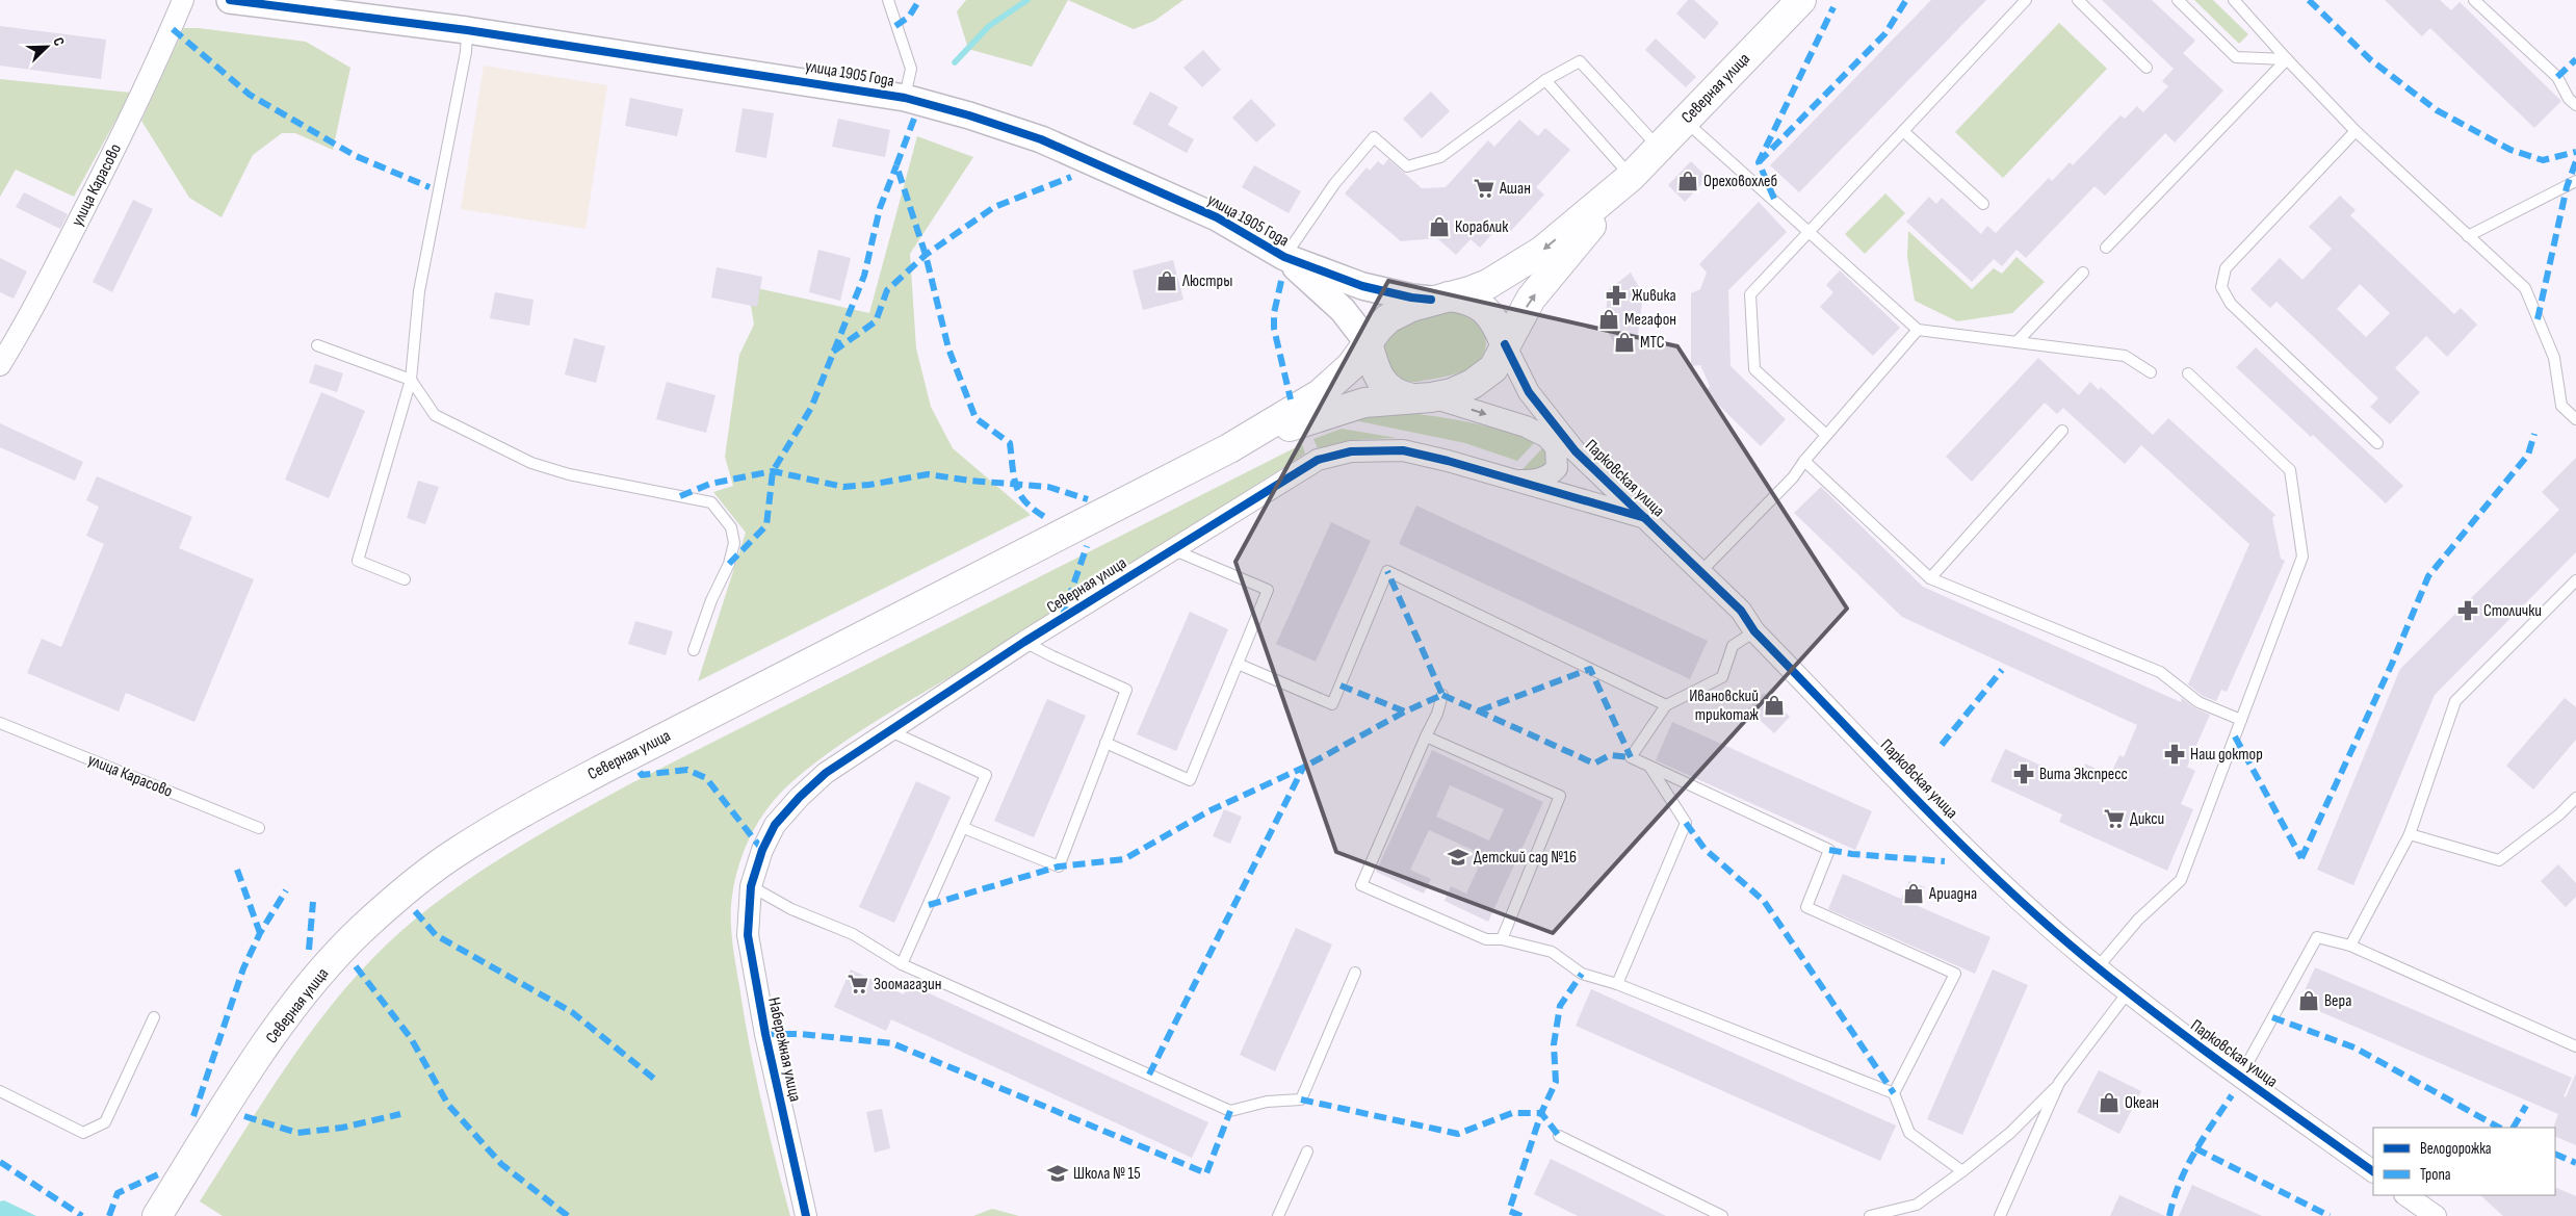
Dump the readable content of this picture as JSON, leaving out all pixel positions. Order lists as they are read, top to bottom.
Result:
{
  "streets": {
    "main road": ["Северная улица"],
    "street": [
      "улица 1905 Года",
      "улица Карасово",
      "Парковская улица",
      "Набережная улица"
    ]
  },
  "crossings": [
    ["улица 1905 Года", "Северная улица"],
    ["улица 1905 Года", "Парковская улица"],
    ["Северная улица", "Парковская улица"],
    ["Северная улица", "Набережная улица"]
  ],
  "places": {
    "shop": [
      "Ореховохлеб",
      "Кораблик",
      "Люстры",
      "Мегафон",
      "МТС",
      "Ивановский трикотаж",
      "Ариадна",
      "Вера",
      "Океан"
    ],
    "supermarket": ["Ашан", "Дикси", "Зоомагазин"],
    "pharmacy": [
      "Живика",
      "Столички",
      "Наш доктор",
      "Вита Экспресс"
    ],
    "school or university": ["Детский сад №16", "Школа № 15"]
  },
  "legend": ["Велодорожка", "Тропа"],
  "north": "top right"
}
